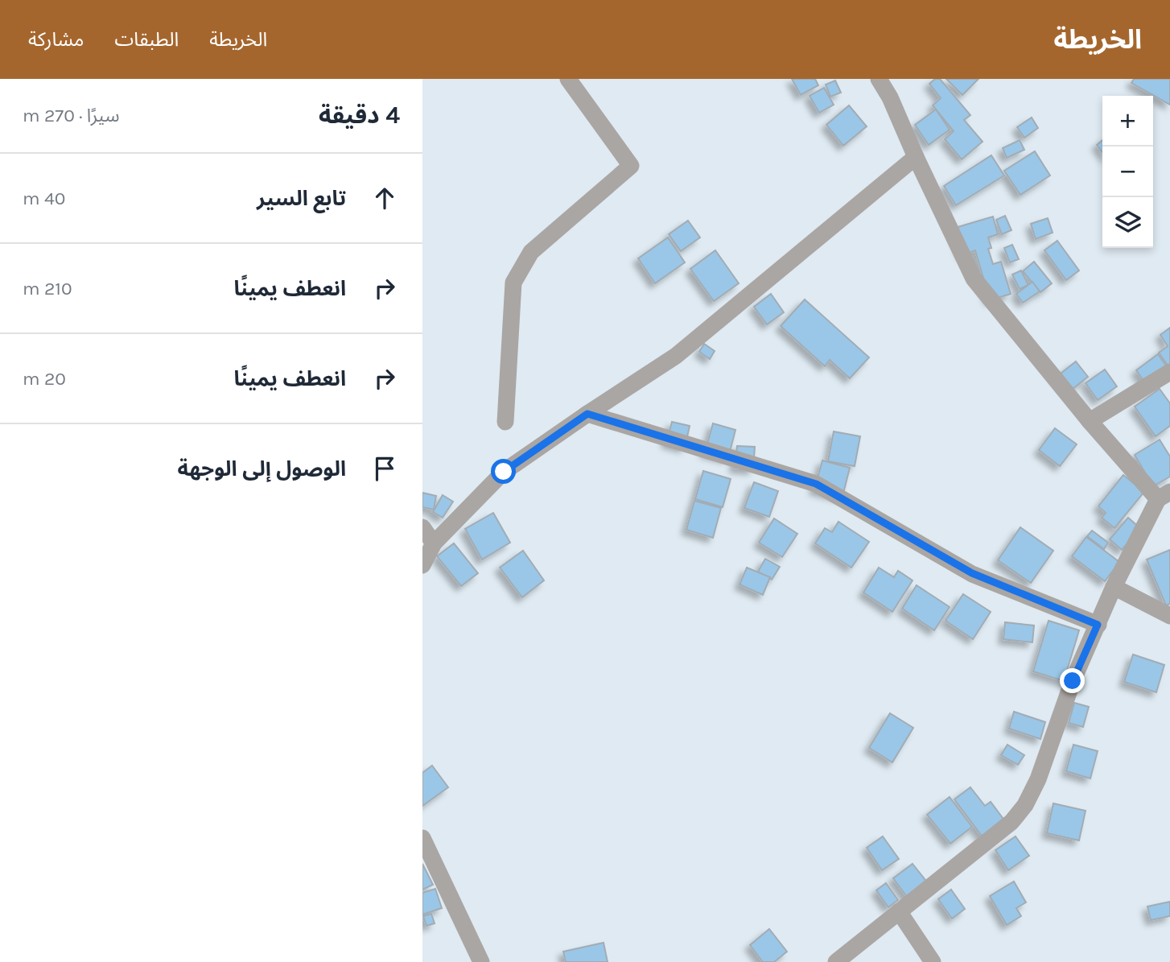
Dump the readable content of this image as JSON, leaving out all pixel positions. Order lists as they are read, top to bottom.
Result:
{
  "page": {
    "header": "الخريطة",
    "nav": ["الخريطة", "الطبقات", "مشاركة"],
    "heading": ["4 دقيقة", "سيرًا · 270 m"],
    "map_buttons": ["+", "−"],
    "list": [
      ["تابع السير", "40 m"],
      ["انعطف يمينًا", "210 m"],
      ["انعطف يمينًا", "20 m"],
      "الوصول إلى الوجهة"
    ]
  }
}
